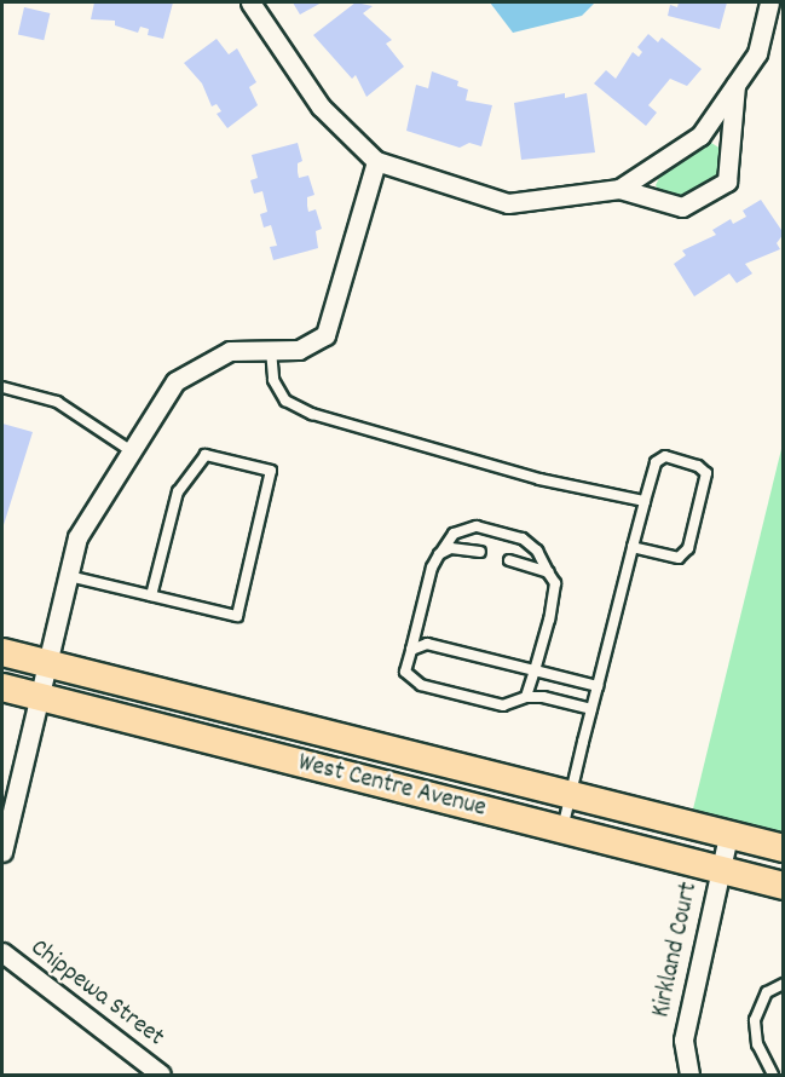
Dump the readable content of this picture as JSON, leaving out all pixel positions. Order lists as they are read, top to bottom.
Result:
{
  "streets": {
    "main road": ["West Centre Avenue"],
    "street": ["Kirkland Court", "Chippewa Street"]
  },
  "crossings": [
    ["West Centre Avenue", "Kirkland Court"]
  ]
}
